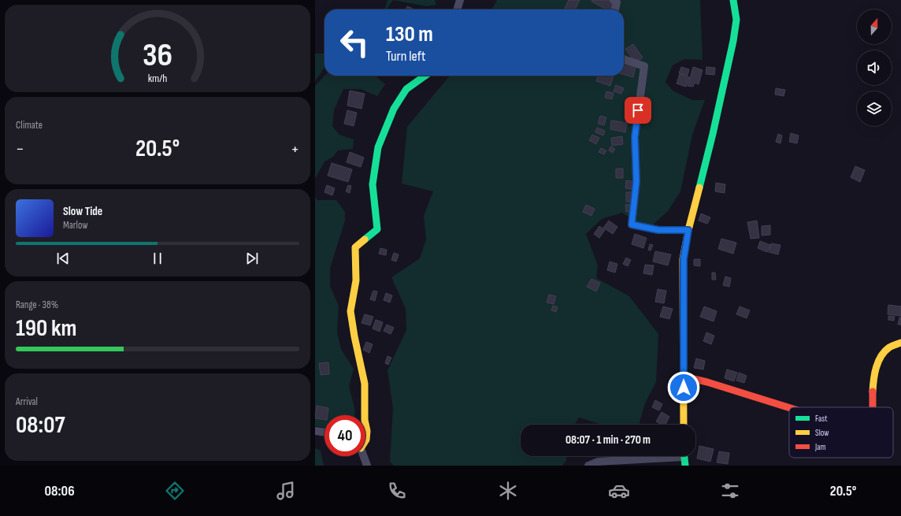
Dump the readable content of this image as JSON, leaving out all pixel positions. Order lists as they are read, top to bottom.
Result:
{
  "legend": ["Fast", "Slow", "Jam"],
  "north": "top",
  "page": {
    "turn": ["130 m", "Turn left"],
    "tile": [
      "Climate",
      ["Range · 38%", "190 km"],
      ["Arrival", "08:07"]
    ],
    "heat": ["−", "20.5°", "+"],
    "song": ["Slow Tide", "Marlow"],
    "limit": "40",
    "trip": "08:07 · 1 min · 270 m",
    "tabs": ["08:06", "20.5°"],
    "gauge": ["36", "km/h"]
  }
}
